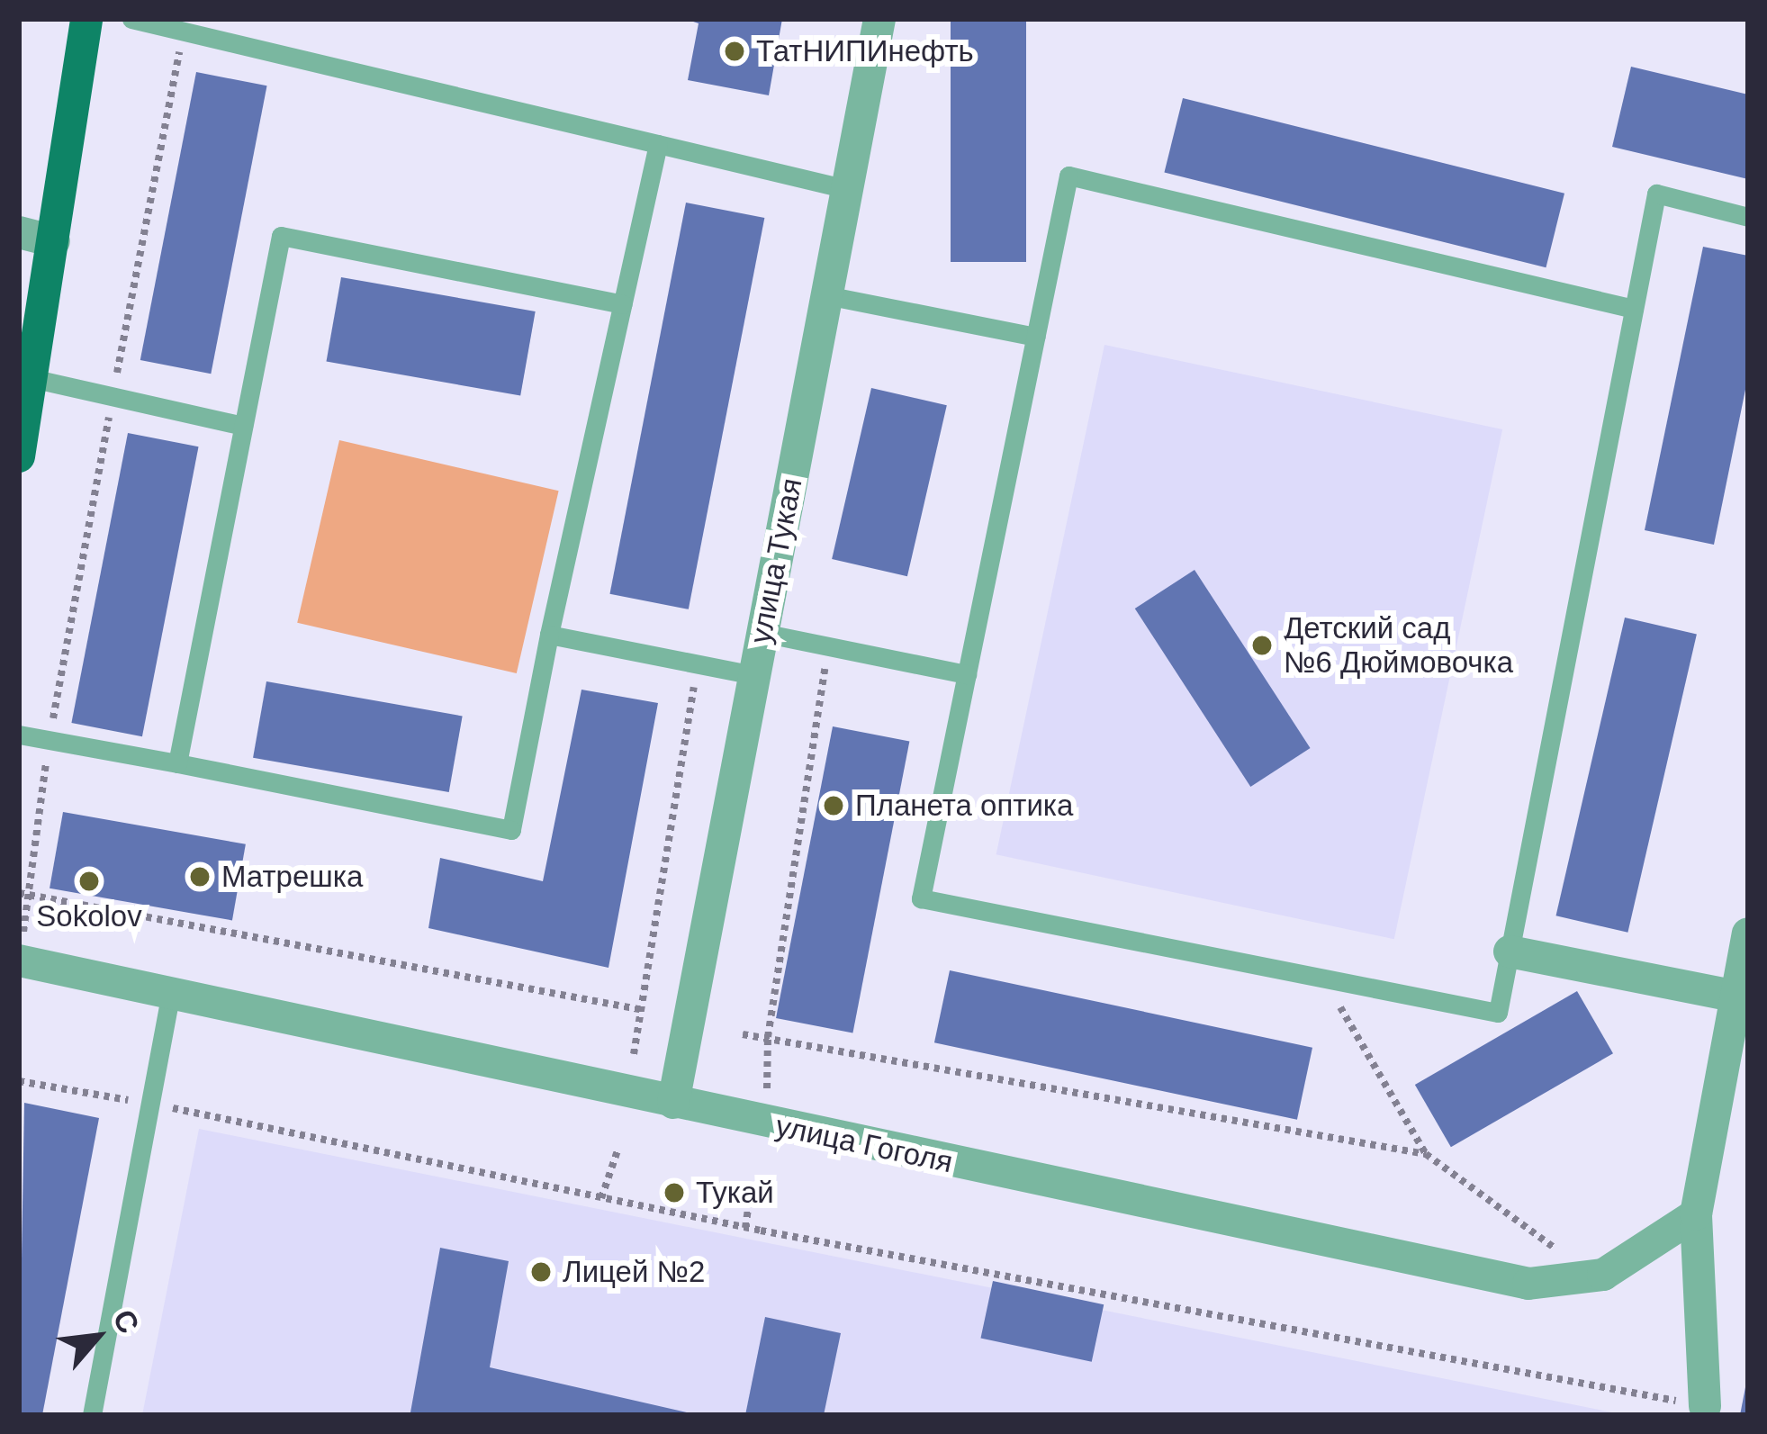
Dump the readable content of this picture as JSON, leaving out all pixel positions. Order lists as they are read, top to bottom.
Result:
{
  "streets": {
    "street": ["улица Тукая", "улица Гоголя"]
  },
  "crossings": [
    ["улица Тукая", "улица Гоголя"]
  ],
  "places": [
    "ТатНИПИнефть",
    "Детский сад №6 Дюймовочка",
    "Планета оптика",
    "Матрешка",
    "Sokolov",
    "Тукай",
    "Лицей №2"
  ],
  "north": "top right"
}
